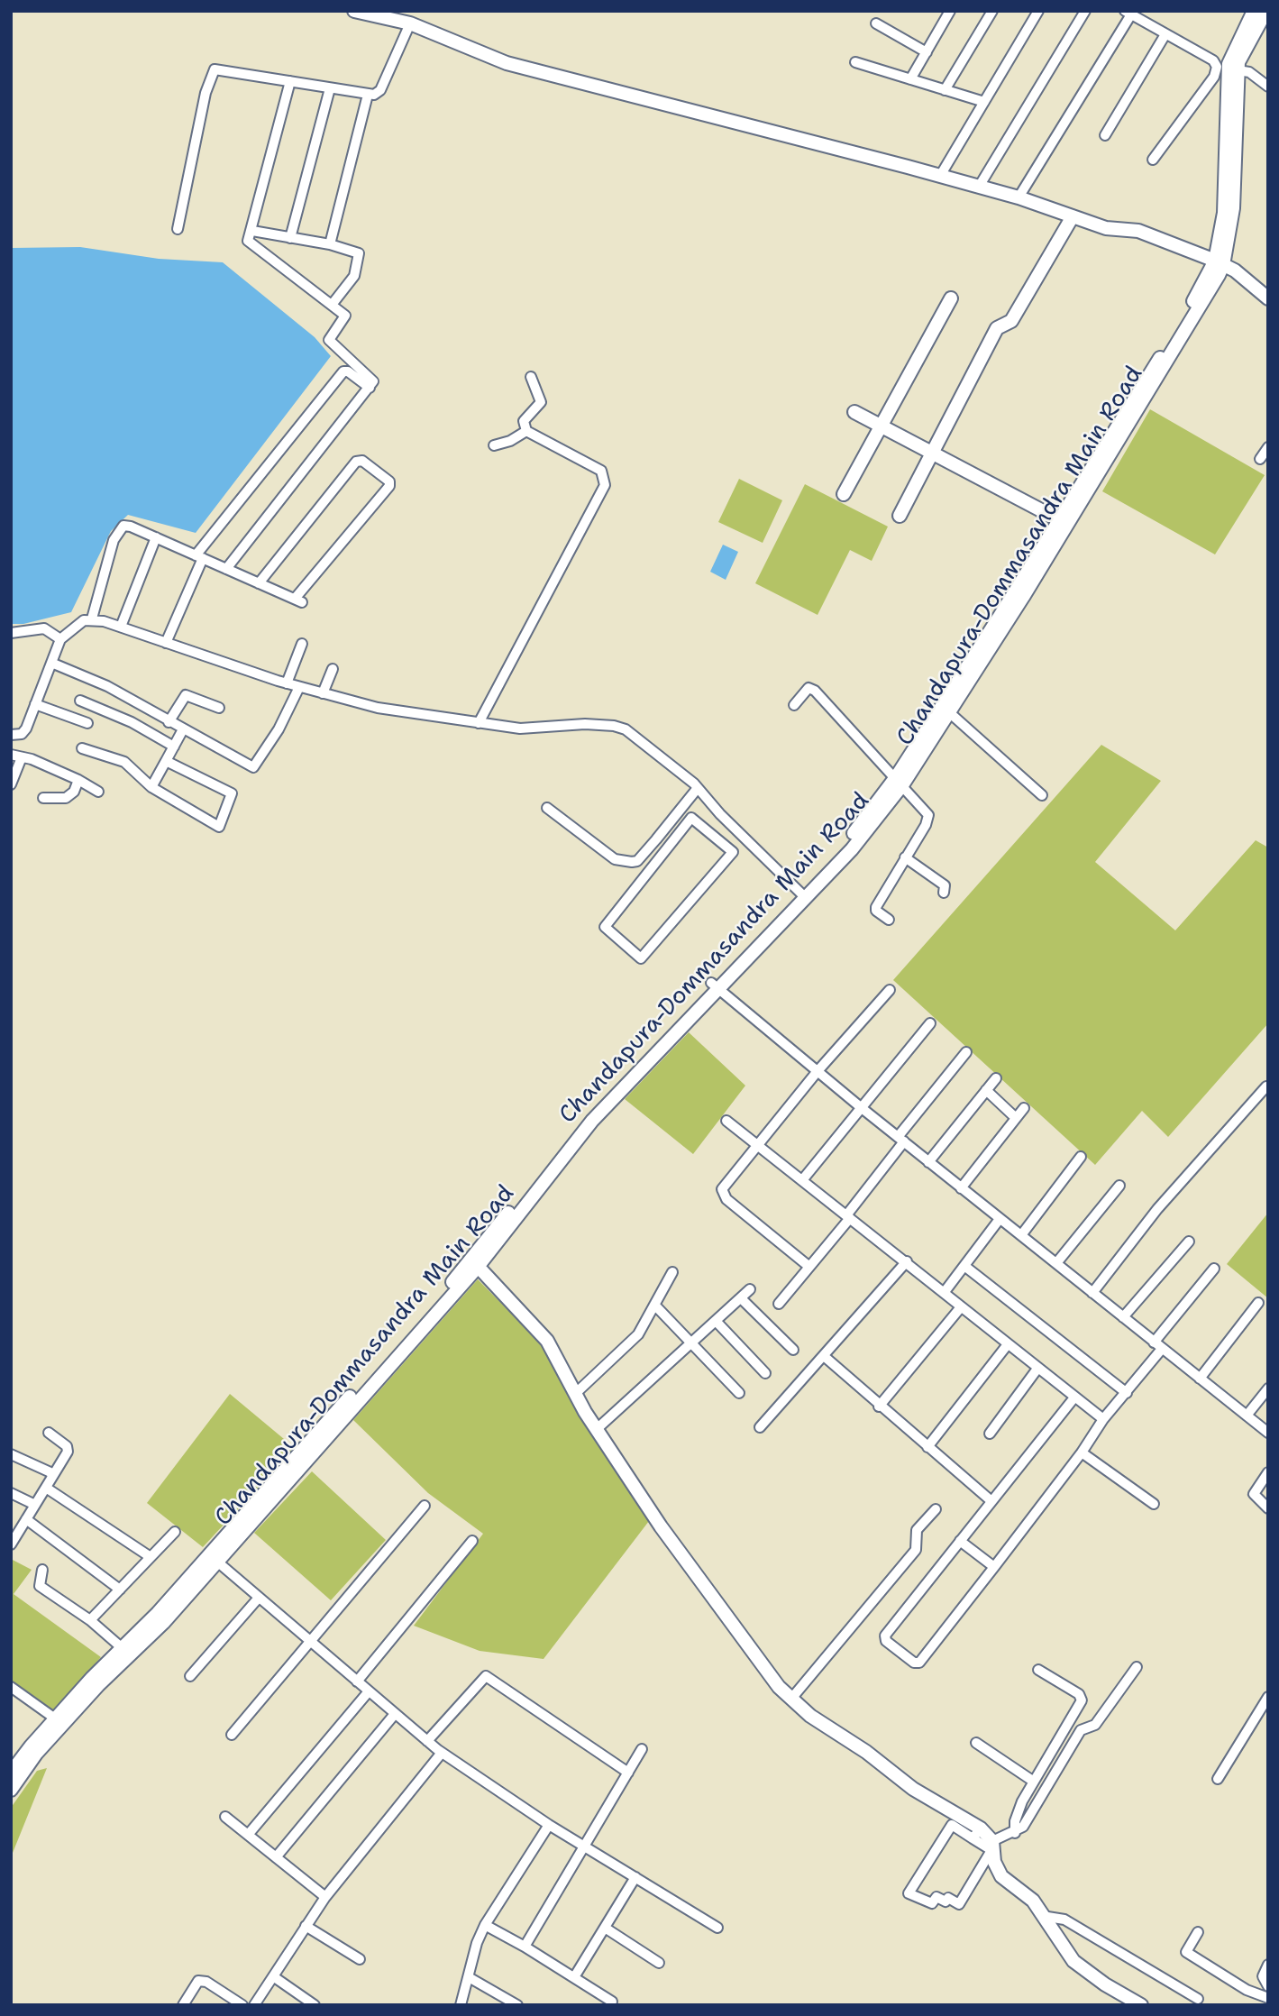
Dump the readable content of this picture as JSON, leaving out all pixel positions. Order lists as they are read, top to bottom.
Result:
{
  "streets": {
    "main road": ["Chandapura-Dommasandra Main Road"]
  }
}
